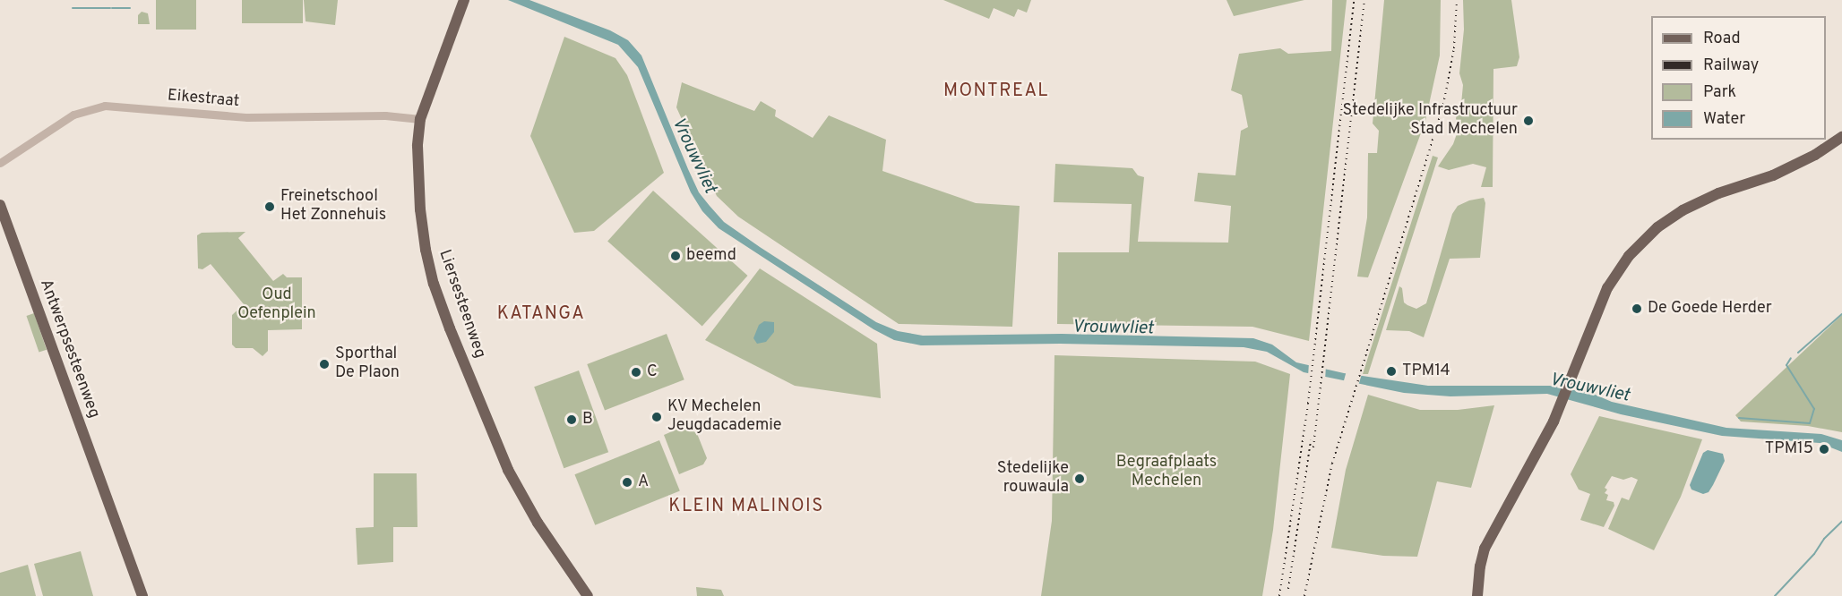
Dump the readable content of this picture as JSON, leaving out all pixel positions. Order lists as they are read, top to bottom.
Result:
{
  "streets": {
    "main road": ["Liersesteenweg", "Antwerpsesteenweg"],
    "street": ["Eikestraat"]
  },
  "crossings": [
    ["Eikestraat", "Liersesteenweg"]
  ],
  "districts": ["MONTREAL", "KATANGA", "KLEIN MALINOIS"],
  "water": ["Vrouwvliet"],
  "parks": ["Oud Oefenplein", "Begraafplaats Mechelen"],
  "places": [
    "Stedelijke Infrastructuur Stad Mechelen",
    "Freinetschool Het Zonnehuis",
    "beemd",
    "De Goede Herder",
    "Sporthal De Plaon",
    "TPM14",
    "C",
    "KV Mechelen Jeugdacademie",
    "B",
    "TPM15",
    "Stedelijke rouwaula",
    "A"
  ],
  "legend": [
    "Road",
    "Railway",
    "Park",
    "Water"
  ]
}
